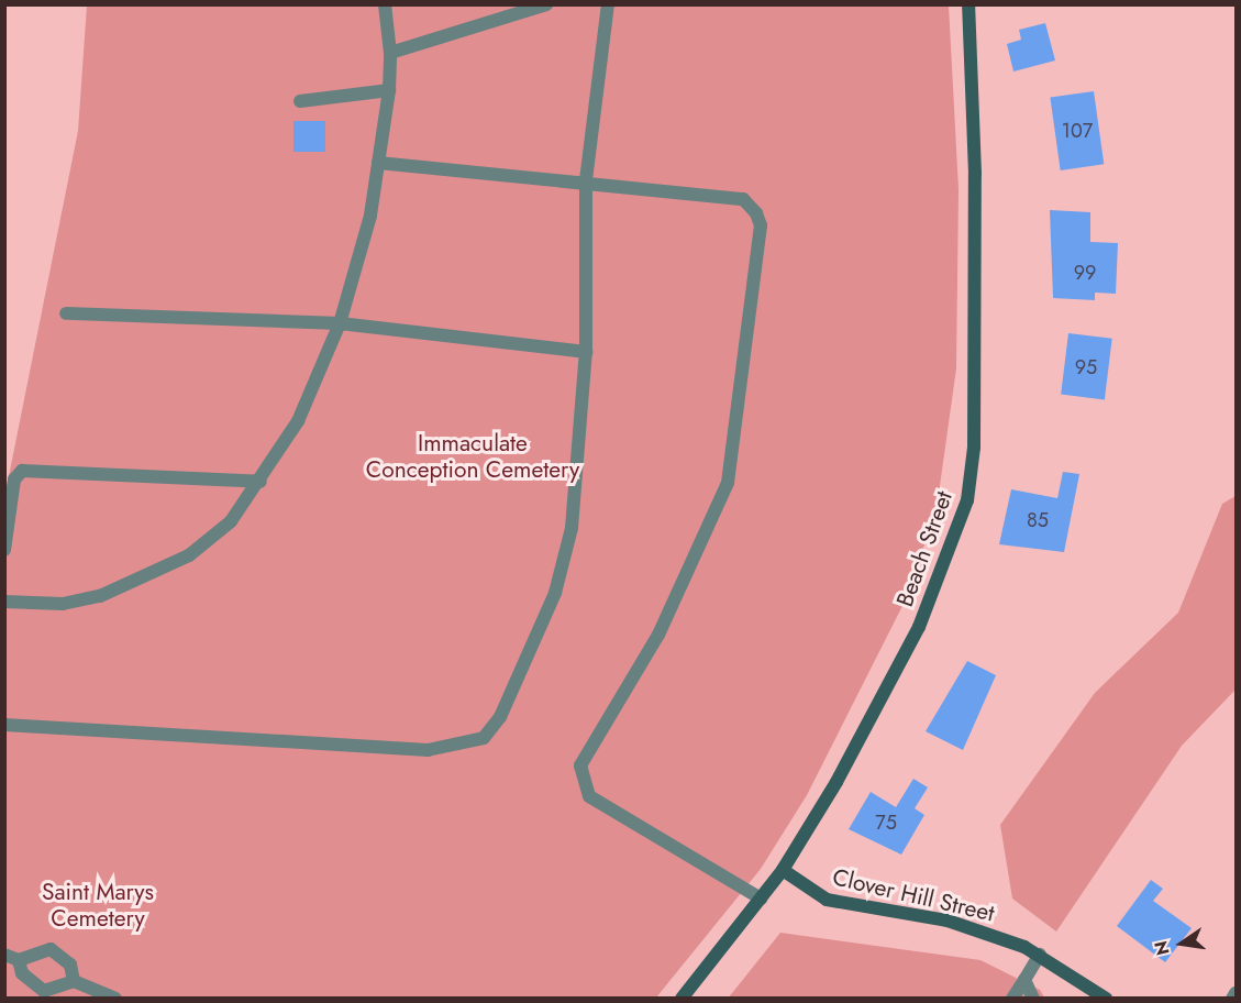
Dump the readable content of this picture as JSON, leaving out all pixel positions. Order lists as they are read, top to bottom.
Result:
{
  "streets": {
    "street": ["Beach Street", "Clover Hill Street"]
  },
  "crossings": [
    ["Beach Street", "Clover Hill Street"]
  ],
  "parks": ["Immaculate Conception Cemetery", "Saint Marys Cemetery"],
  "house_numbers": [
    "107",
    "99",
    "95",
    "85",
    "75"
  ],
  "north": "left"
}
